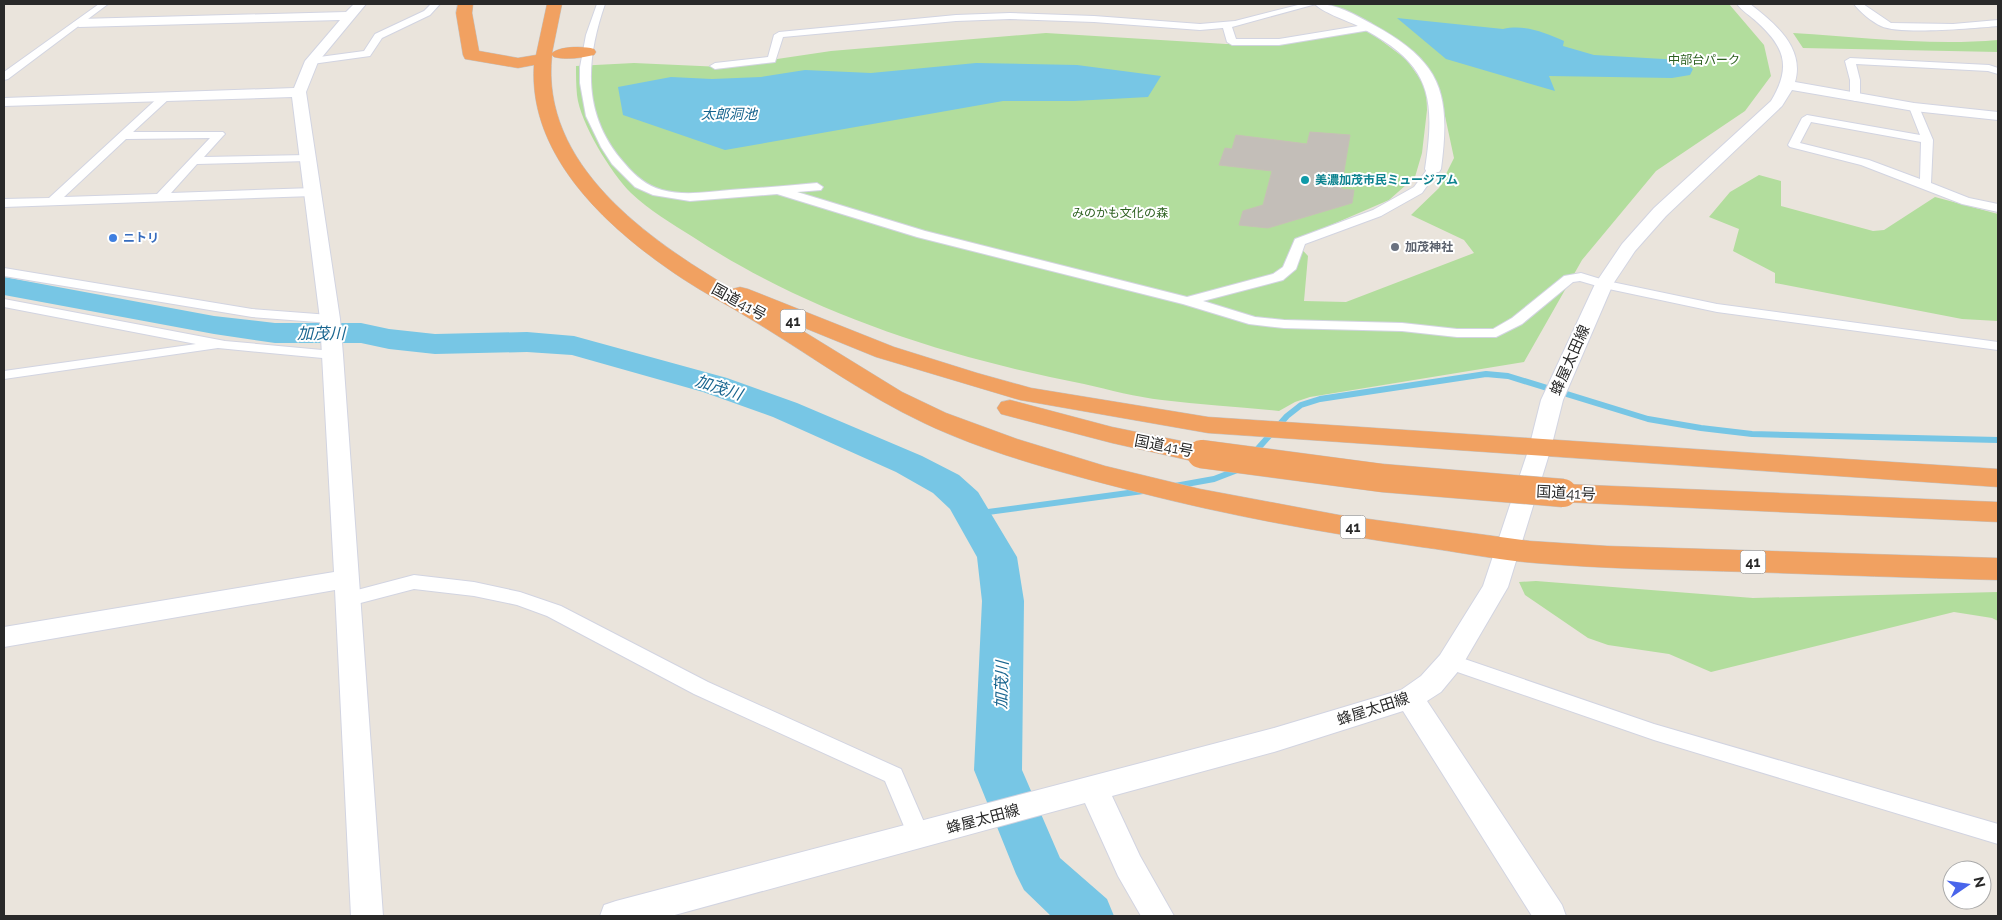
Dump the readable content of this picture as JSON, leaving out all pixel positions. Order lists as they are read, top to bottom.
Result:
{
  "streets": {
    "highway": ["国道41号", "41"],
    "street": ["蜂屋太田線"]
  },
  "crossings": [
    ["国道41号", "41"],
    ["41", "蜂屋太田線"]
  ],
  "water": ["太郎洞池", "加茂川"],
  "parks": ["中部台パーク", "みのかも文化の森"],
  "places": ["美濃加茂市民ミュージアム", "ニトリ", "加茂神社"],
  "north": "right"
}
